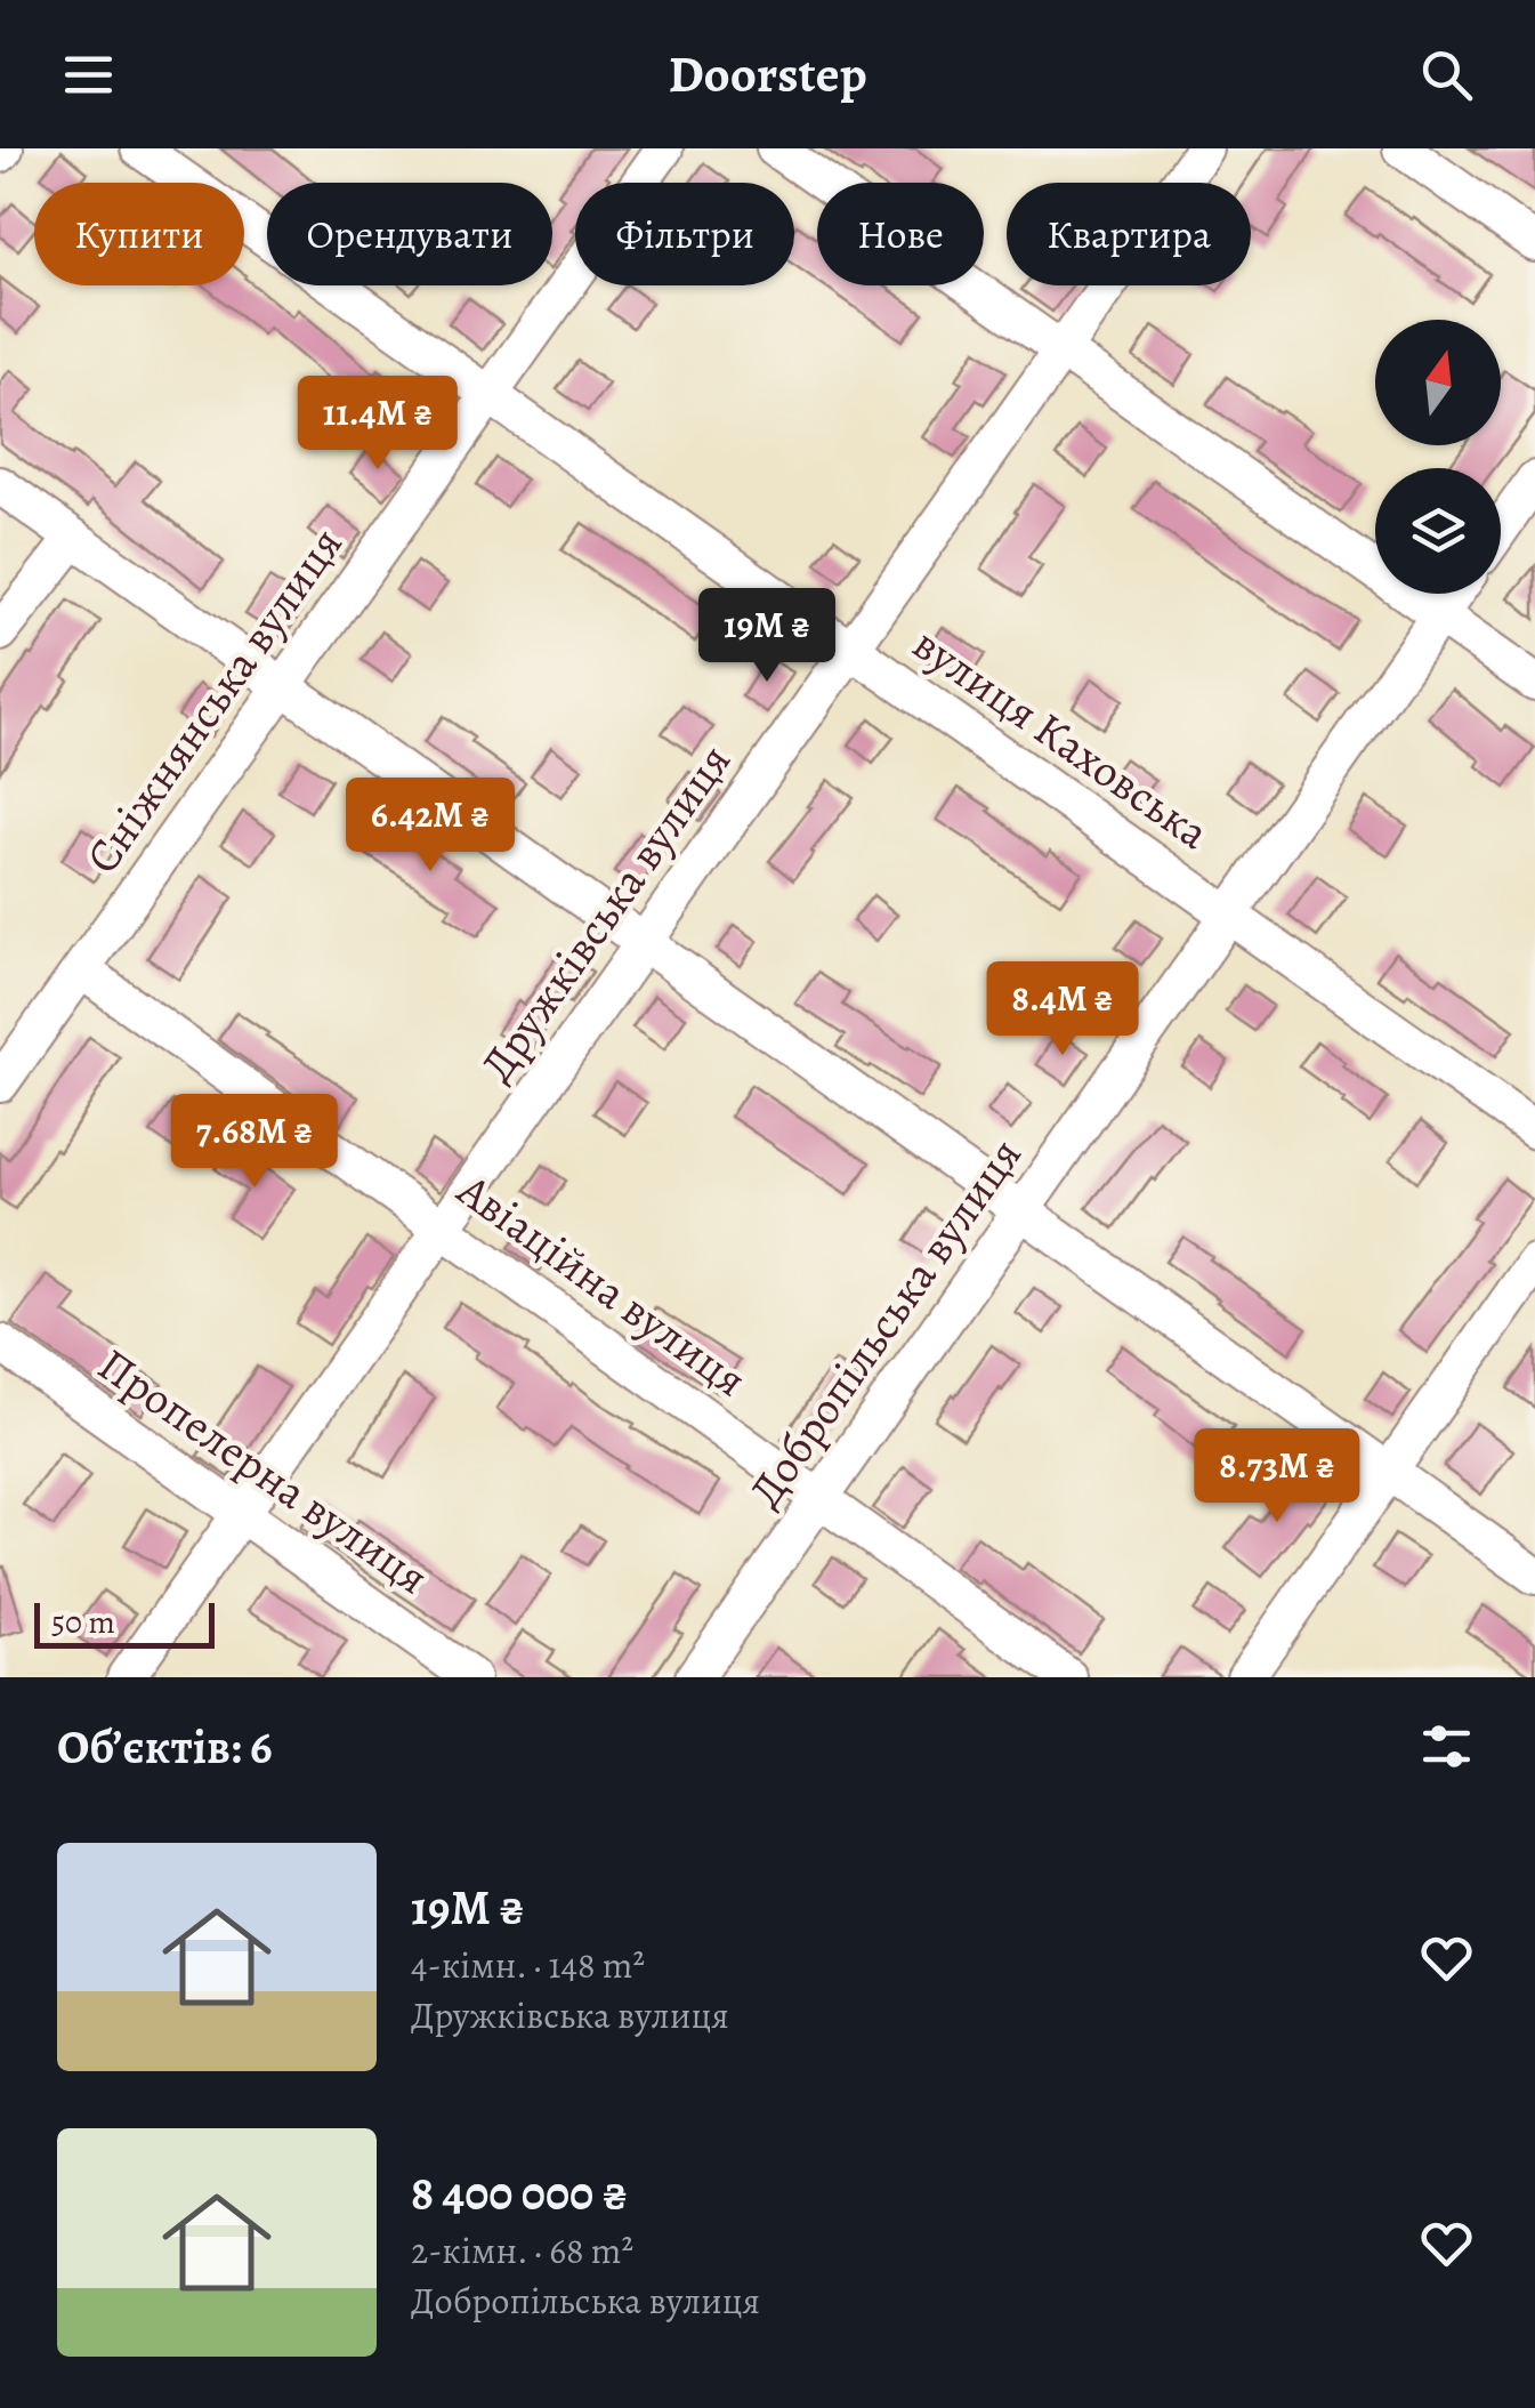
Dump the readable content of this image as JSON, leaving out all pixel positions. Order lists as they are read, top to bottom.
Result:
{
  "streets": {
    "street": [
      "Сніжнянська вулиця",
      "вулиця Каховська",
      "Дружківська вулиця",
      "Авіаційна вулиця",
      "Добропільська вулиця",
      "Пропелерна вулиця"
    ]
  },
  "crossings": [
    ["Сніжнянська вулиця", "вулиця Каховська"],
    ["Сніжнянська вулиця", "Авіаційна вулиця"],
    ["вулиця Каховська", "Дружківська вулиця"],
    ["вулиця Каховська", "Добропільська вулиця"],
    ["Дружківська вулиця", "Авіаційна вулиця"],
    ["Дружківська вулиця", "Пропелерна вулиця"],
    ["Авіаційна вулиця", "Добропільська вулиця"]
  ],
  "scale_bar": "50 m",
  "north": "top",
  "page": {
    "header": "Doorstep",
    "chip": [
      "Купити",
      "Орендувати",
      "Фільтри",
      "Нове",
      "Квартира"
    ],
    "price": [
      "11.4M ₴",
      "19M ₴",
      "6.42M ₴",
      "8.4M ₴",
      "7.68M ₴",
      "8.73M ₴"
    ],
    "scale": "50 m",
    "heading": "Об’єктів: 6",
    "list": [
      {
        "name": "19M ₴",
        "note": "4-кімн. · 148 m² · Дружківська вулиця"
      },
      {
        "name": "8 400 000 ₴",
        "note": "2-кімн. · 68 m² · Добропільська вулиця"
      }
    ]
  }
}
